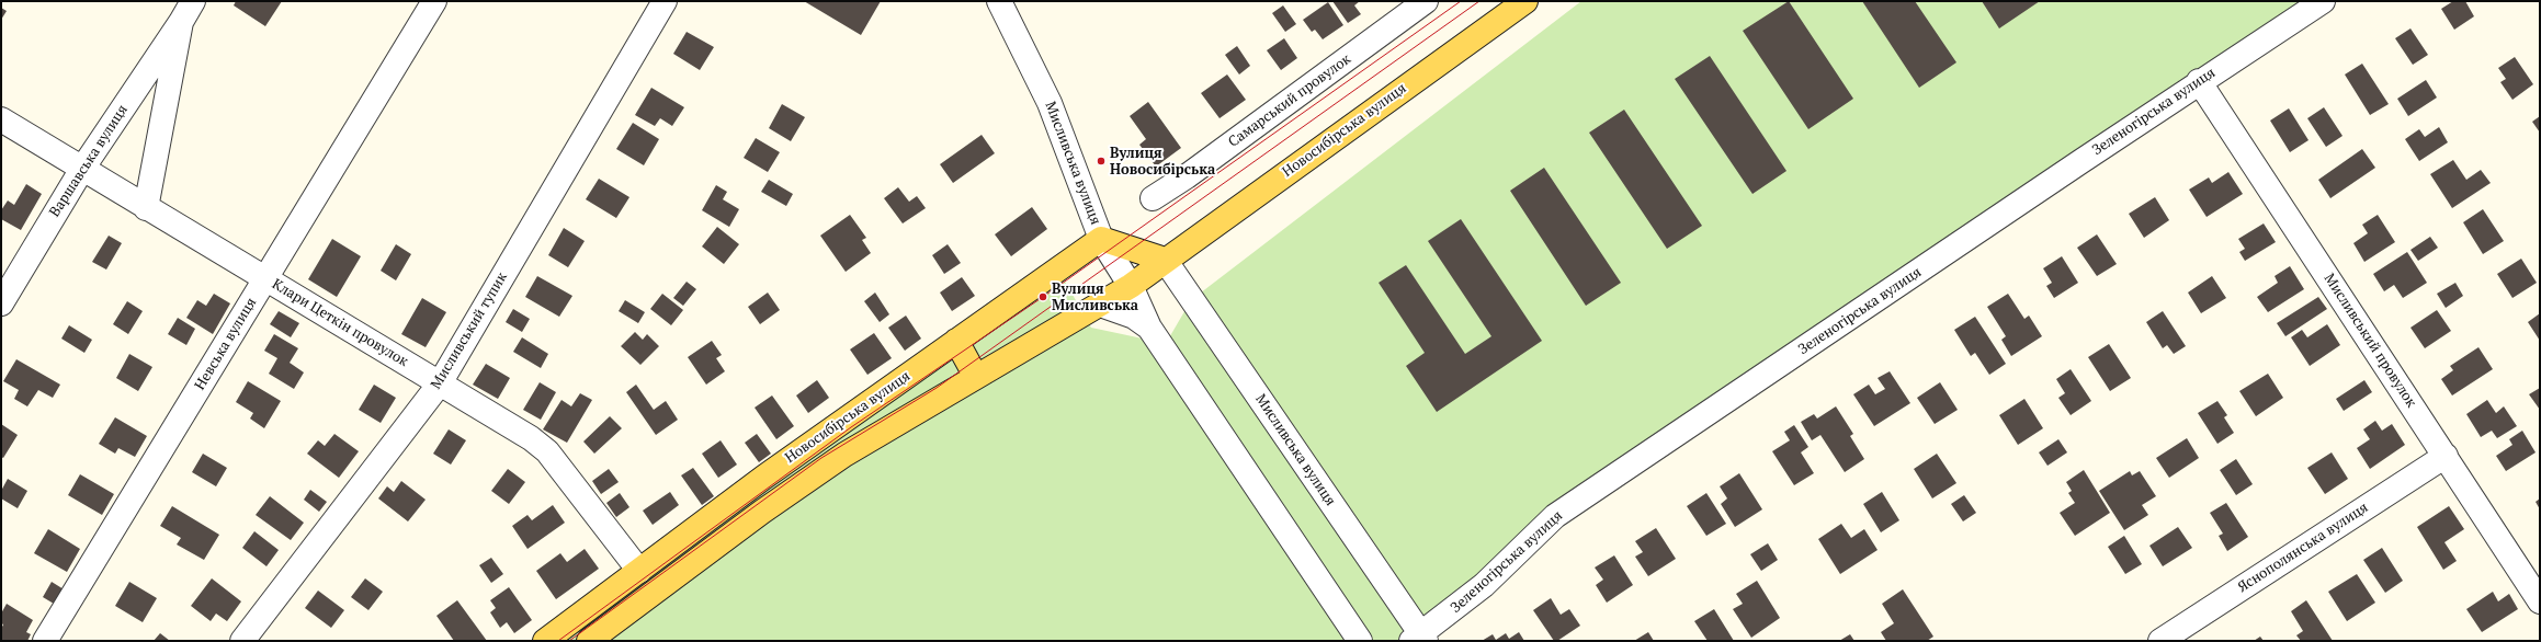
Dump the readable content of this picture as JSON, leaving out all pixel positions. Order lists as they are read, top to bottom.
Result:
{
  "streets": {
    "main road": ["Новосибірська вулиця"],
    "street": [
      "Самарський провулок",
      "Зеленогірська вулиця",
      "Варшавська вулиця",
      "Мисливська вулиця",
      "Клари Цеткін провулок",
      "Мисливський тупик",
      "Мисливський провулок",
      "Невська вулиця",
      "Яснополянська вулиця"
    ]
  },
  "crossings": [
    ["Зеленогірська вулиця", "Мисливська вулиця"],
    ["Зеленогірська вулиця", "Мисливський провулок"],
    ["Новосибірська вулиця", "Мисливська вулиця"],
    ["Новосибірська вулиця", "Клари Цеткін провулок"],
    ["Варшавська вулиця", "Клари Цеткін провулок"],
    ["Клари Цеткін провулок", "Мисливський тупик"],
    ["Клари Цеткін провулок", "Невська вулиця"],
    ["Мисливський провулок", "Яснополянська вулиця"]
  ],
  "places": ["Вулиця Новосибірська", "Вулиця Мисливська"]
}
